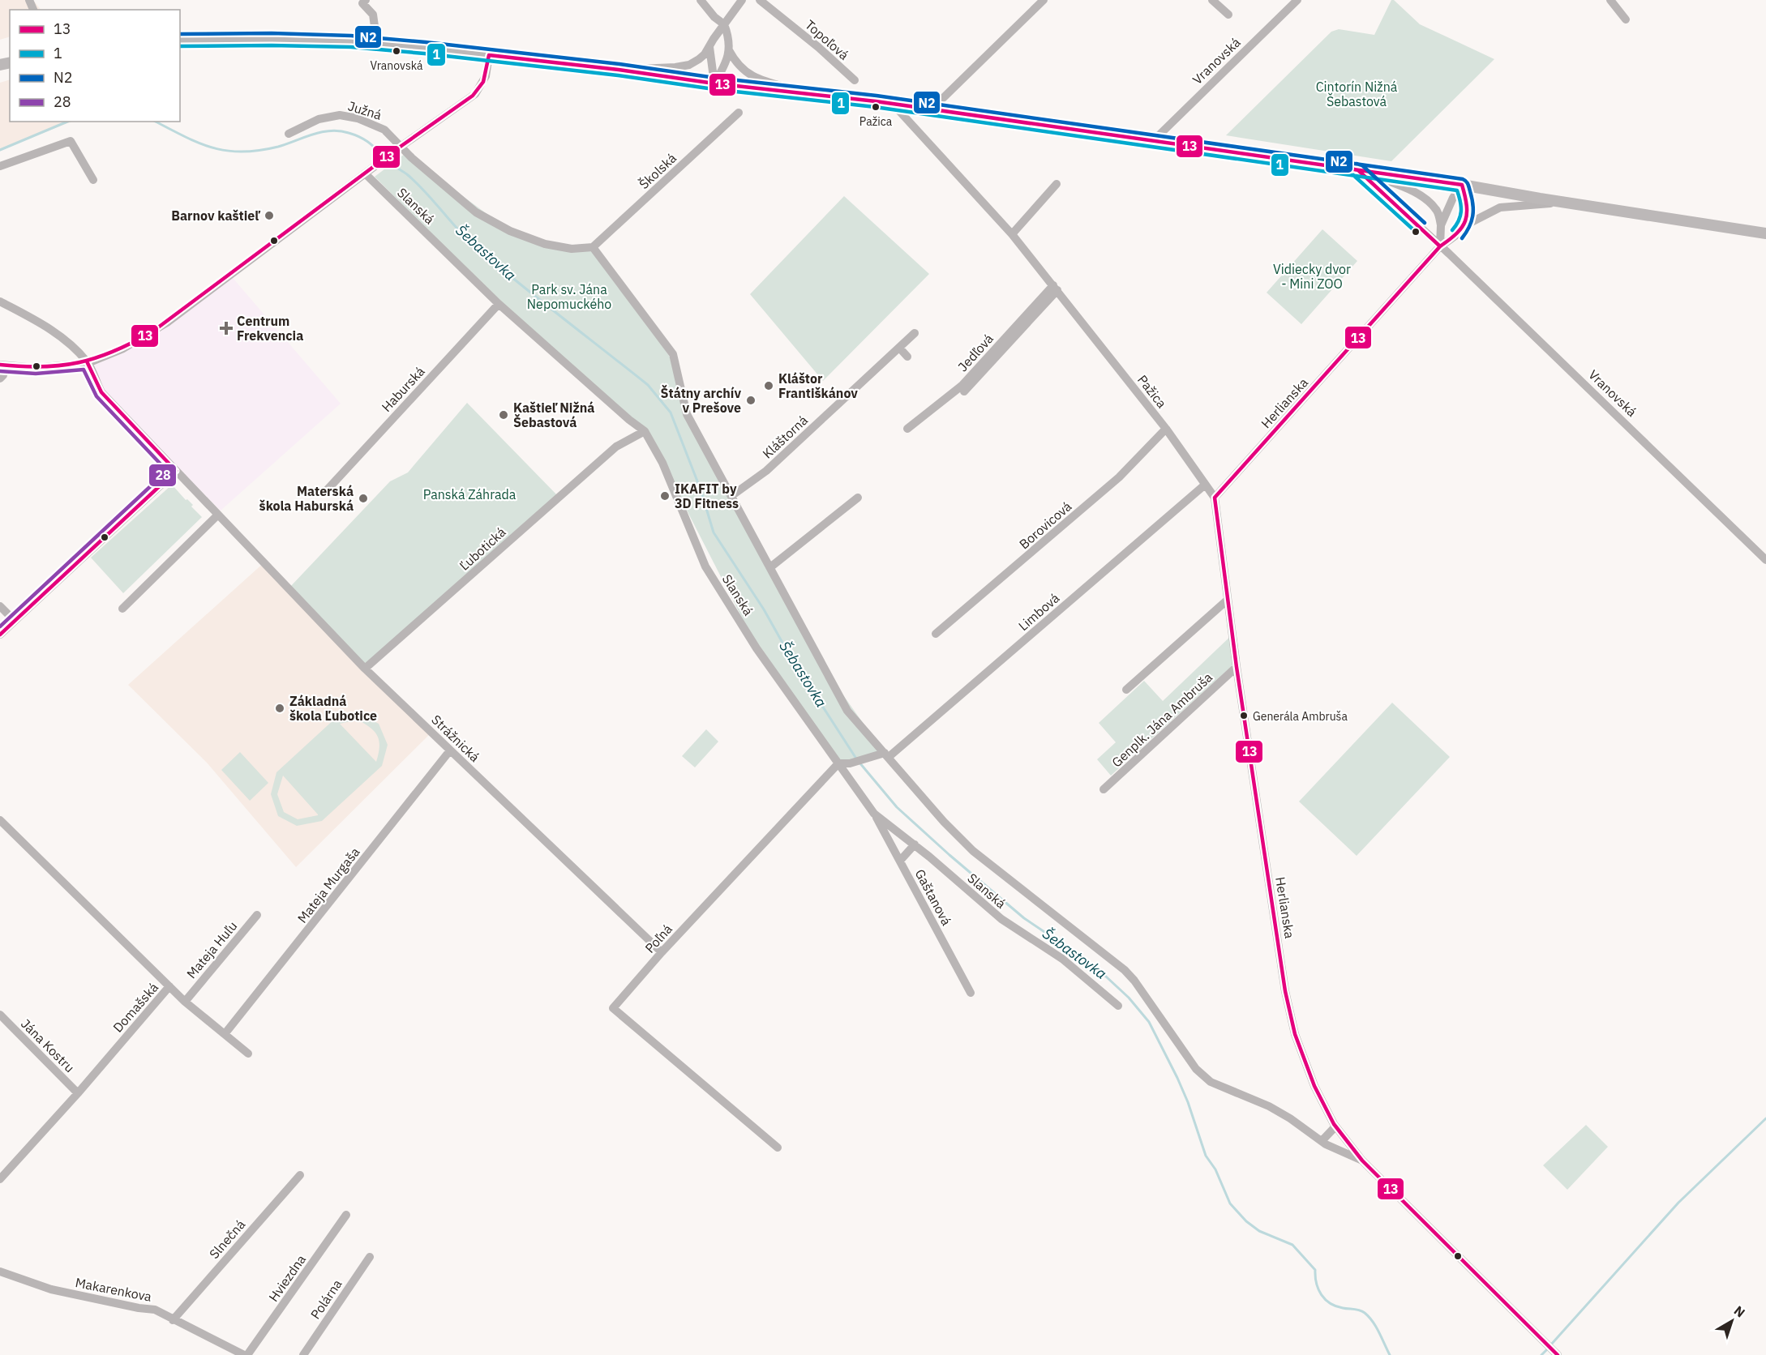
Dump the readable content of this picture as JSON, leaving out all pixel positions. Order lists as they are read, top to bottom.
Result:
{
  "streets": {
    "street": [
      "Topoľová",
      "Vranovská",
      "Južná",
      "Školská",
      "Slanská",
      "Jedľová",
      "Haburská",
      "Pažica",
      "Herlianska",
      "Kláštorná",
      "Borovicová",
      "Ľubotická",
      "Limbová",
      "Genplk. Jána Ambruša",
      "Strážnická",
      "Mateja Murgaša",
      "Gaštanová",
      "Poľná",
      "Mateja Huľu",
      "Domašská",
      "Jána Kostru",
      "Slnečná",
      "Hviezdna",
      "Makarenkova",
      "Polárna"
    ]
  },
  "crossings": [
    ["Vranovská", "Herlianska"],
    ["Školská", "Slanská"],
    ["Slanská", "Haburská"],
    ["Slanská", "Herlianska"],
    ["Slanská", "Kláštorná"],
    ["Slanská", "Ľubotická"],
    ["Slanská", "Limbová"],
    ["Slanská", "Gaštanová"],
    ["Slanská", "Poľná"],
    ["Jedľová", "Pažica"],
    ["Pažica", "Herlianska"],
    ["Pažica", "Borovicová"],
    ["Pažica", "Limbová"],
    ["Herlianska", "Genplk. Jána Ambruša"],
    ["Ľubotická", "Strážnická"],
    ["Strážnická", "Mateja Murgaša"],
    ["Strážnická", "Poľná"],
    ["Domašská", "Jána Kostru"],
    ["Slnečná", "Makarenkova"],
    ["Hviezdna", "Makarenkova"]
  ],
  "water": ["Šebastovka"],
  "parks": [
    "Cintorín Nižná Šebastová",
    "Vidiecky dvor - Mini ZOO",
    "Park sv. Jána Nepomuckého",
    "Panská Záhrada"
  ],
  "places": {
    "other": [
      "Vranovská",
      "Pažica",
      "Barnov kaštieľ",
      "Kláštor Františkánov",
      "Štátny archív v Prešove",
      "Kaštieľ Nižná Šebastová",
      "IKAFIT by 3D Fitness",
      "Materská škola Haburská",
      "Základná škola Ľubotice",
      "Generála Ambruša"
    ],
    "health": ["Centrum Frekvencia"]
  },
  "lines": [
    "transit line N2",
    "transit line 1",
    "transit line 13",
    "transit line 28"
  ],
  "legend": [
    "13",
    "1",
    "N2",
    "28"
  ],
  "north": "top right"
}
